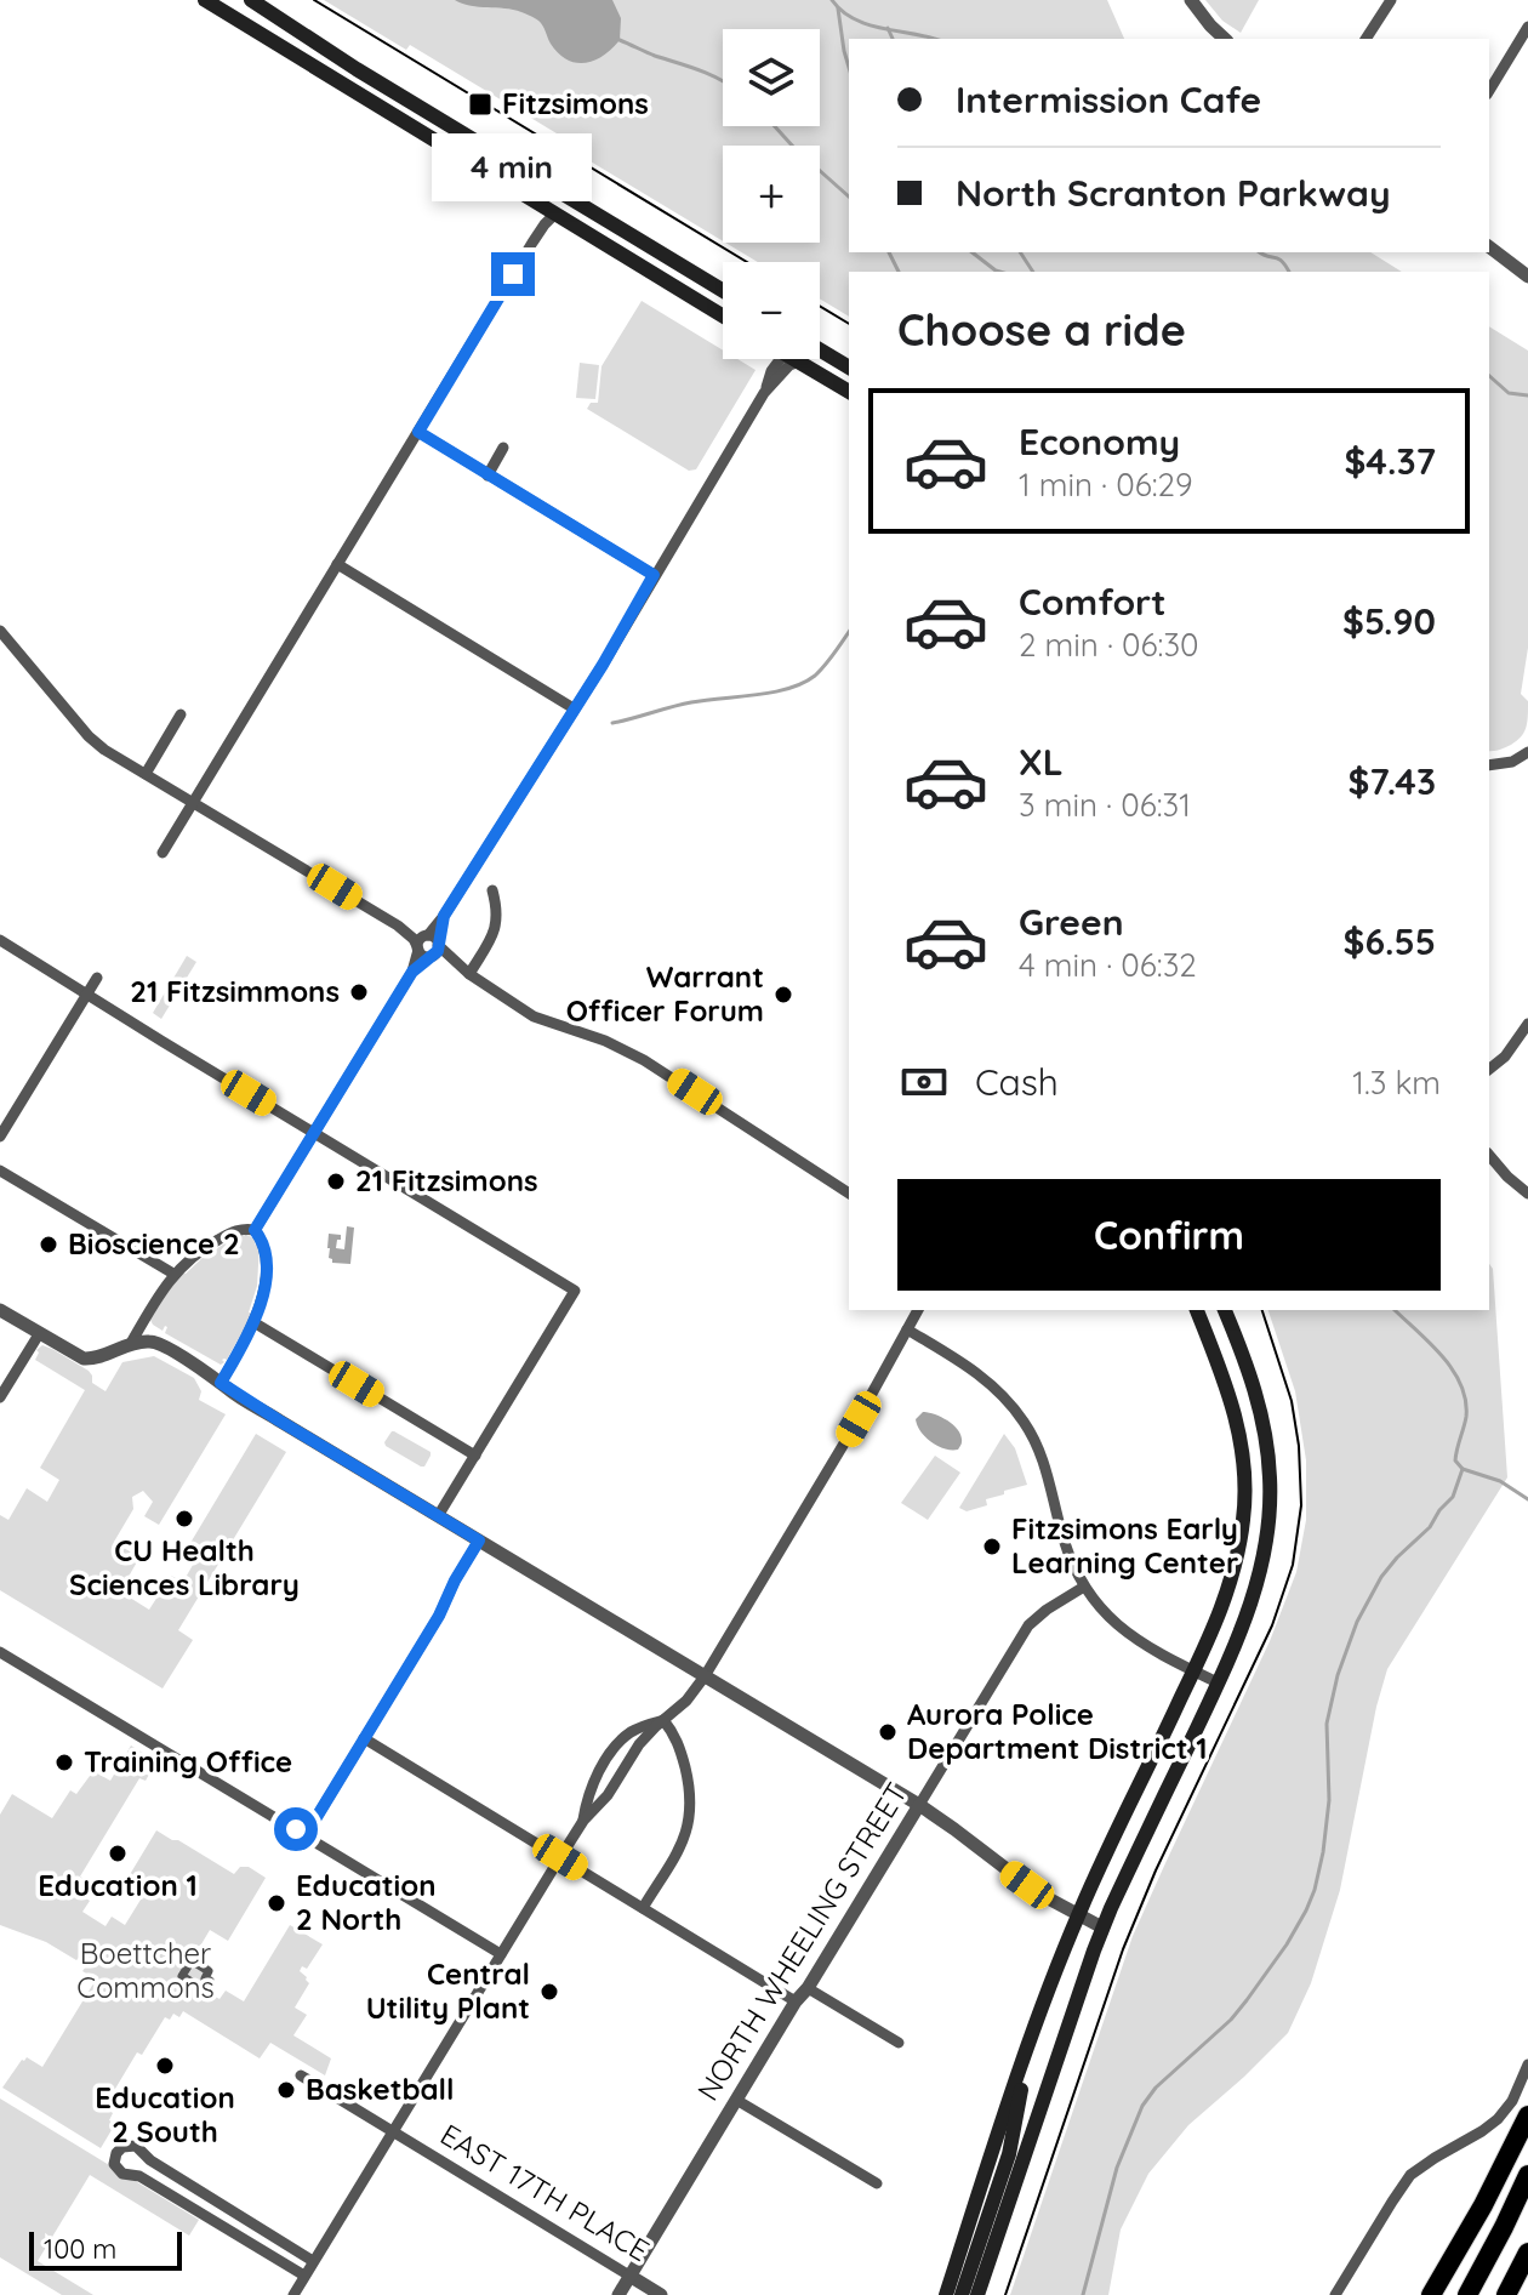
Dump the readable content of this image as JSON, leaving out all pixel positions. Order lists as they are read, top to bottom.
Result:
{
  "streets": {
    "street": ["NORTH WHEELING STREET", "EAST 17TH PLACE"]
  },
  "crossings": [
    ["NORTH WHEELING STREET", "EAST 17TH PLACE"]
  ],
  "parks": ["Boettcher Commons"],
  "places": {
    "transit": ["Fitzsimons"],
    "other": [
      "21 Fitzsimmons",
      "Warrant Officer Forum",
      "21 Fitzsimons",
      "Bioscience 2",
      "CU Health Sciences Library",
      "Fitzsimons Early Learning Center",
      "Aurora Police Department District 1",
      "Training Office",
      "Education 1",
      "Education 2 North",
      "Central Utility Plant",
      "Education 2 South",
      "Basketball"
    ]
  },
  "scale_bar": "100 m",
  "page": {
    "map_buttons": ["+", "−"],
    "banner": ["Intermission Cafe", "North Scranton Parkway"],
    "bubble": "4 min",
    "heading": "Choose a ride",
    "list": [
      {
        "name": "Economy",
        "note": "1 min · 06:29",
        "value": "$4.37"
      },
      {
        "name": "Comfort",
        "note": "2 min · 06:30",
        "value": "$5.90"
      },
      {
        "name": "XL",
        "note": "3 min · 06:31",
        "value": "$7.43"
      },
      {
        "name": "Green",
        "note": "4 min · 06:32",
        "value": "$6.55"
      }
    ],
    "pay": ["Cash", "1.3 km"],
    "buttons": "Confirm",
    "scale": "100 m"
  }
}
